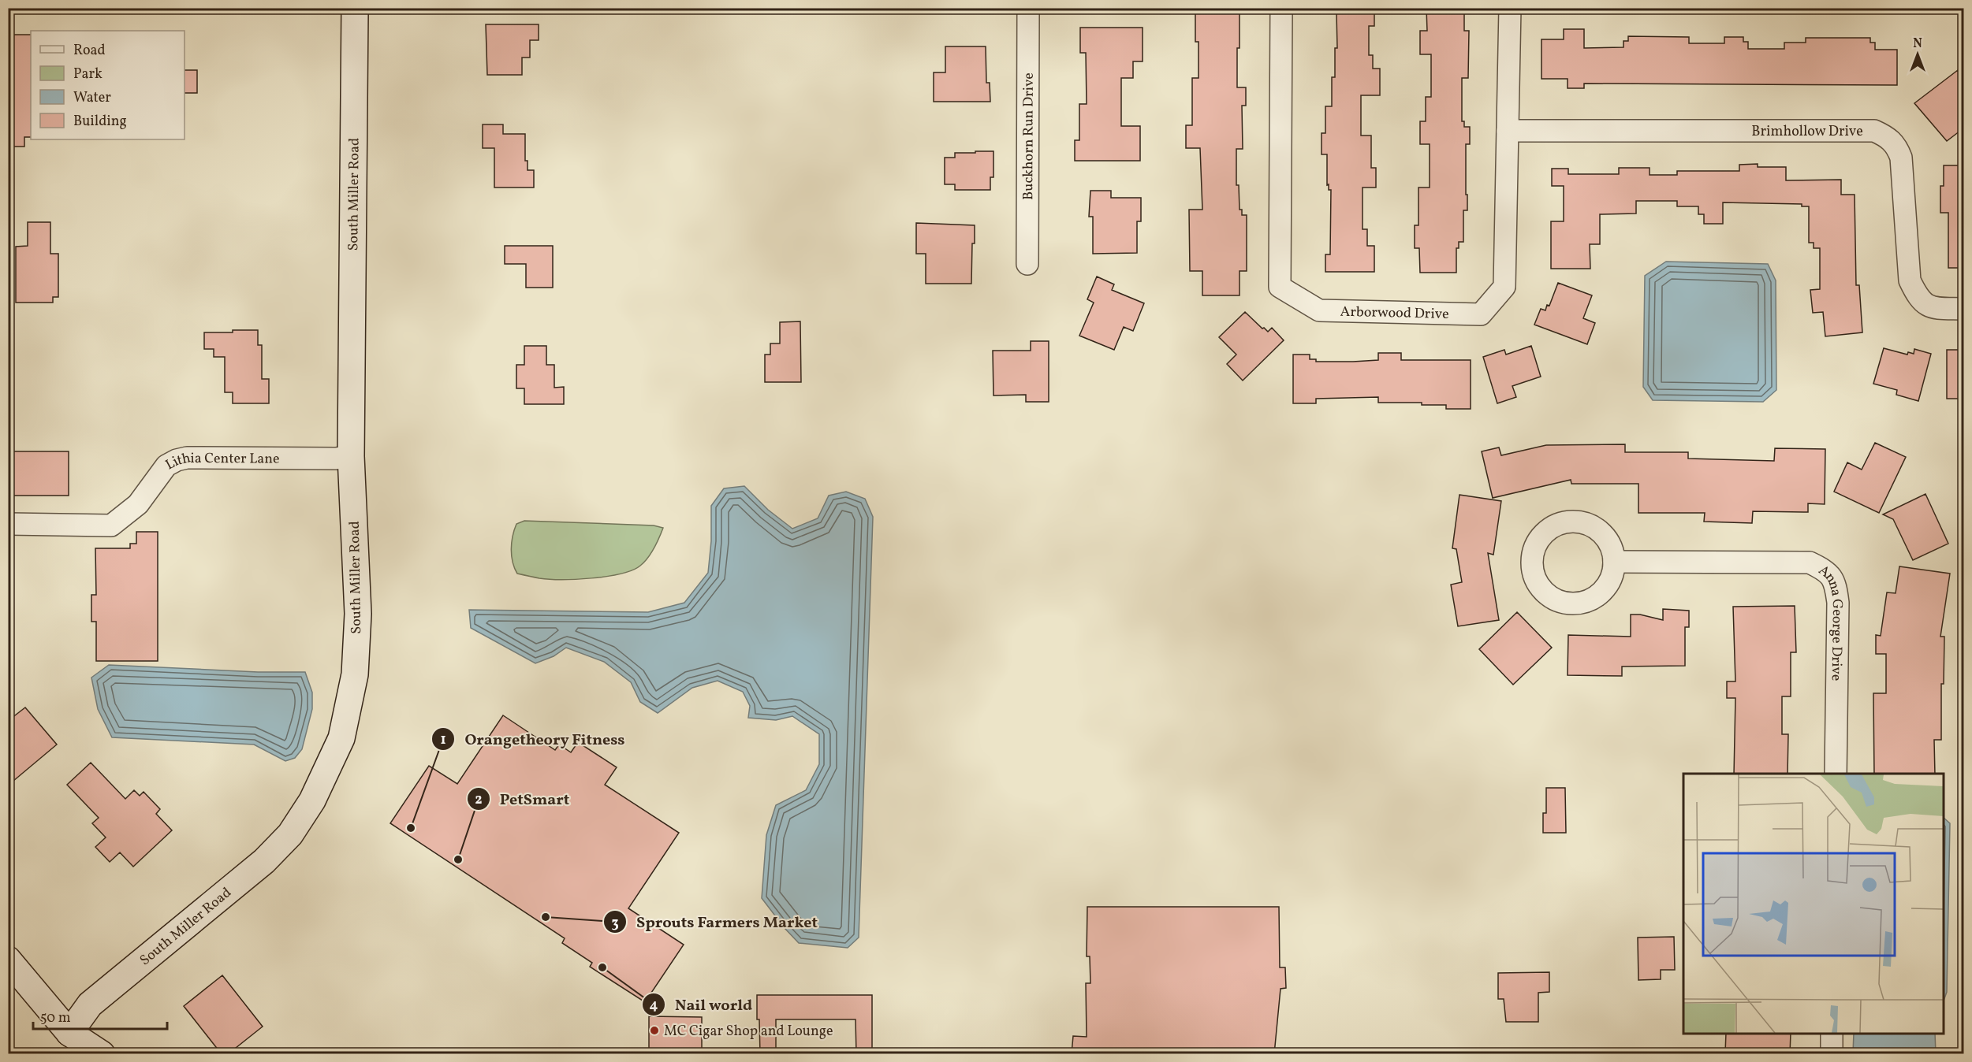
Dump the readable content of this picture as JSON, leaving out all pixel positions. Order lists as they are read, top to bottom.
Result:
{
  "streets": {
    "street": [
      "Brimhollow Drive",
      "Buckhorn Run Drive",
      "South Miller Road",
      "Arborwood Drive",
      "Lithia Center Lane",
      "Anna George Drive"
    ]
  },
  "crossings": [
    ["Brimhollow Drive", "Arborwood Drive"],
    ["South Miller Road", "Lithia Center Lane"]
  ],
  "places": [
    "Orangetheory Fitness",
    "PetSmart",
    "Sprouts Farmers Market",
    "Nail world",
    "MC Cigar Shop and Lounge"
  ],
  "legend": [
    "Road",
    "Park",
    "Water",
    "Building"
  ],
  "scale_bar": "50 m",
  "north": "top"
}
